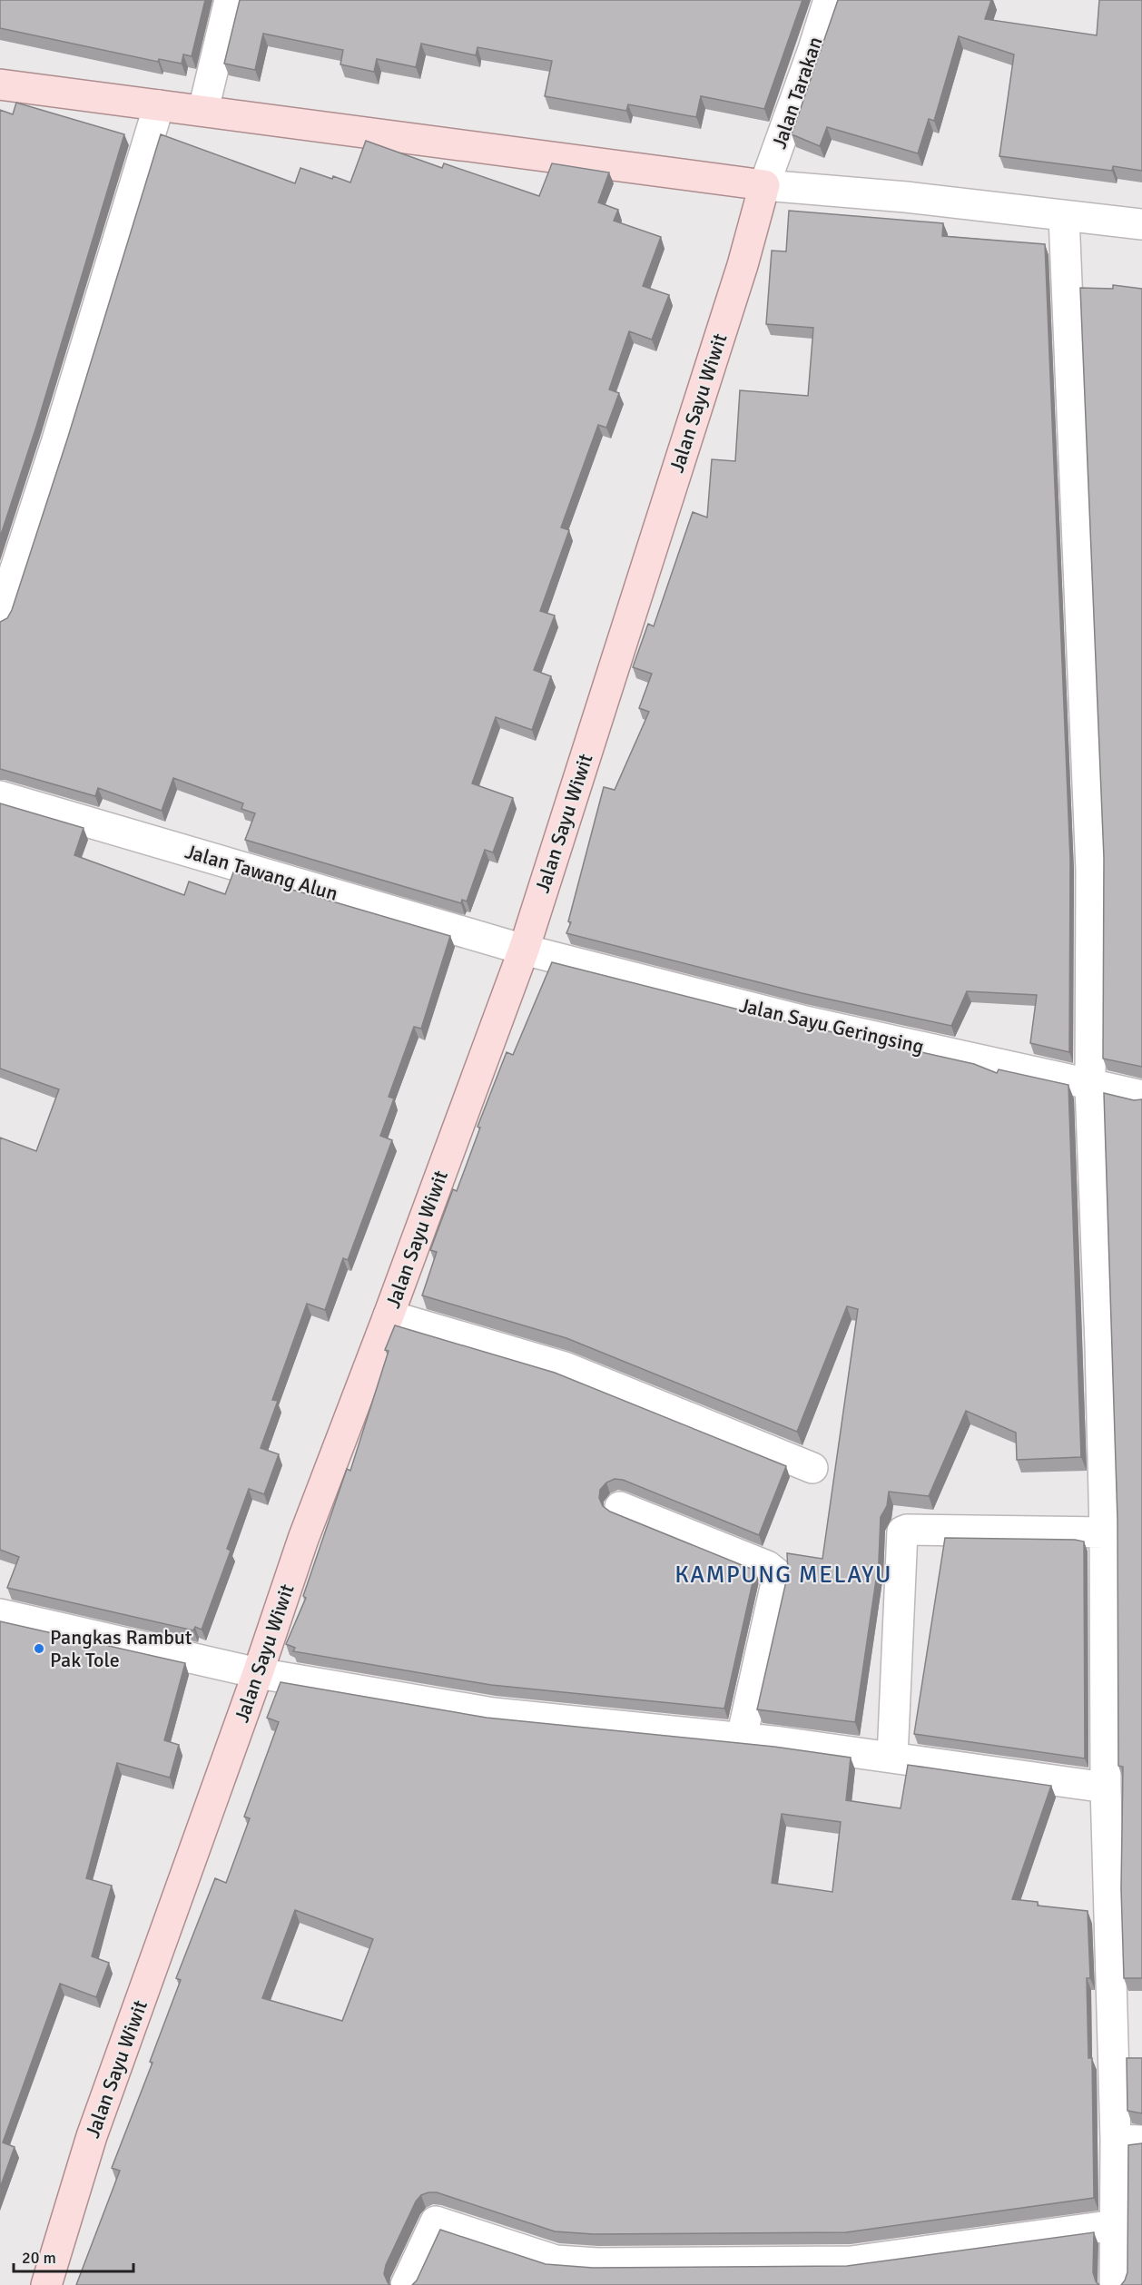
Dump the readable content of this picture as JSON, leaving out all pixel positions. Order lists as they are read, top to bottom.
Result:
{
  "streets": {
    "main road": ["Jalan Sayu Wiwit"],
    "street": ["Jalan Tarakan", "Jalan Tawang Alun", "Jalan Sayu Geringsing"]
  },
  "crossings": [
    ["Jalan Tarakan", "Jalan Sayu Wiwit"],
    ["Jalan Sayu Wiwit", "Jalan Tawang Alun"],
    ["Jalan Sayu Wiwit", "Jalan Sayu Geringsing"],
    ["Jalan Tawang Alun", "Jalan Sayu Geringsing"]
  ],
  "districts": ["KAMPUNG MELAYU"],
  "places": ["Pangkas Rambut Pak Tole"],
  "scale_bar": "20 m"
}
